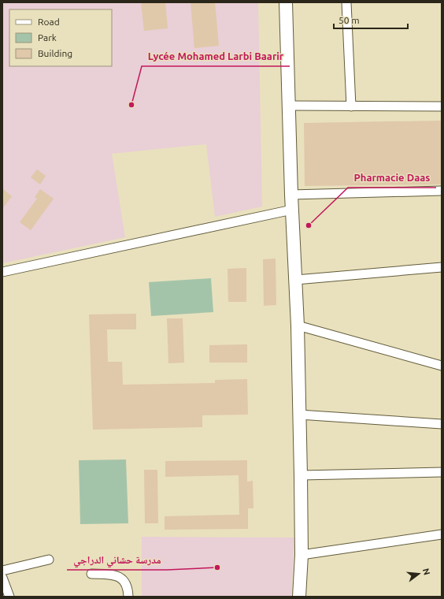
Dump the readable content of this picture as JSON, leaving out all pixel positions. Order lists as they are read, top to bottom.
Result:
{
  "places": ["Lycée Mohamed Larbi Baarir", "Pharmacie Daas", "مدرسة حشاني الدراجي"],
  "legend": ["Road", "Park", "Building"],
  "scale_bar": "50 m",
  "north": "right"
}
